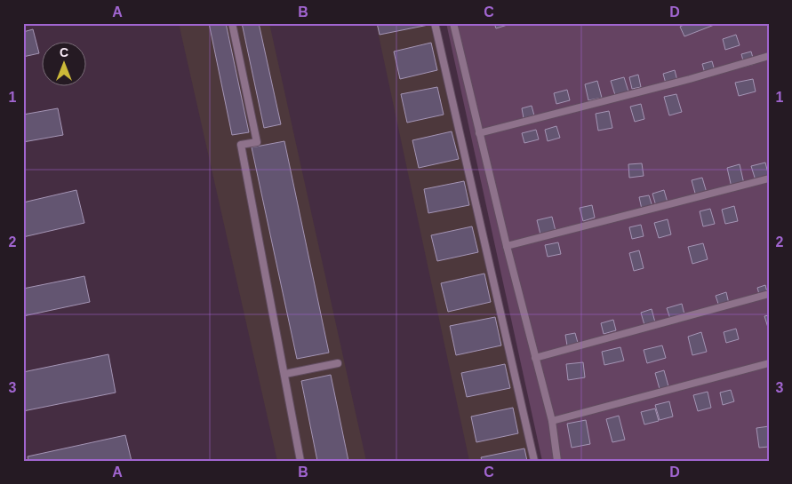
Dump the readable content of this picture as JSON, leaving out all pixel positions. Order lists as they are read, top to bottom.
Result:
{
  "north": "top",
  "grid": {
    "columns": [
      "A",
      "B",
      "C",
      "D"
    ],
    "rows": ["1", "2", "3"]
  }
}
